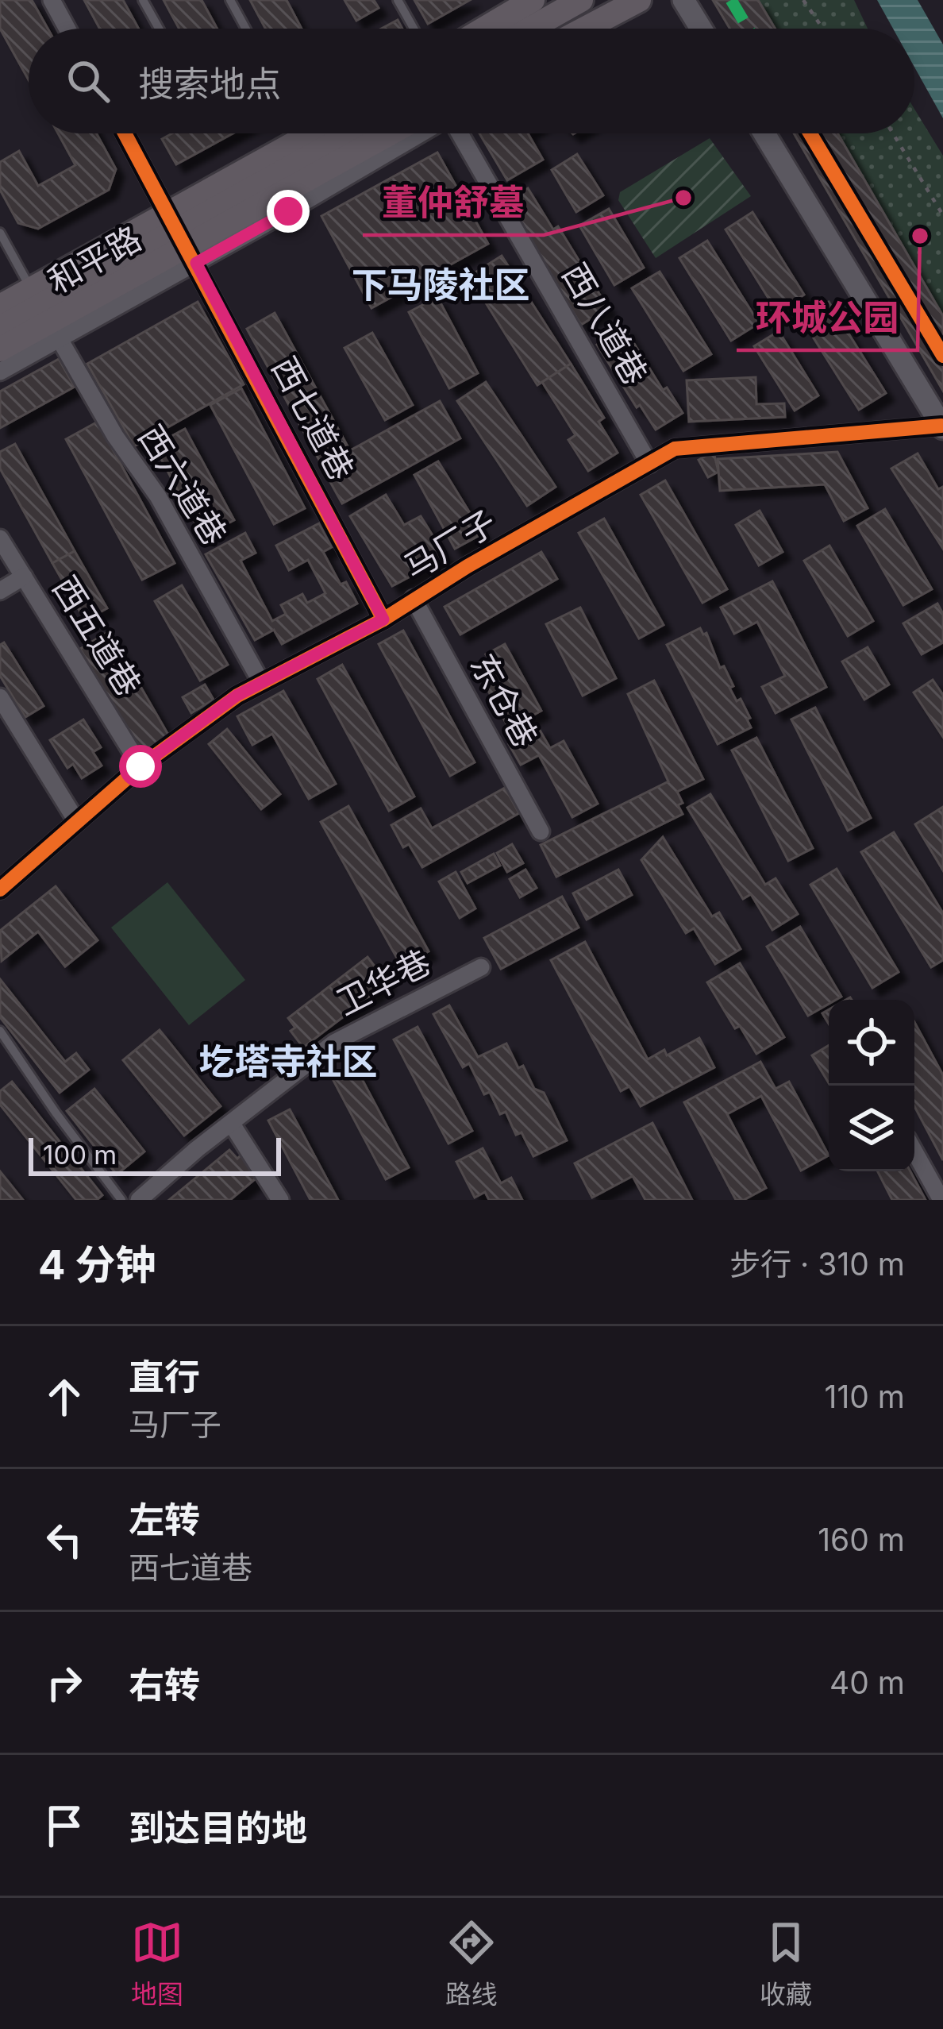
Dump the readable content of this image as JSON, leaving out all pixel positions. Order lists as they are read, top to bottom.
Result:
{
  "streets": {
    "main road": ["和平路"],
    "street": [
      "西八道巷",
      "西七道巷",
      "西六道巷",
      "马厂子",
      "西五道巷",
      "东仓巷",
      "卫华巷"
    ]
  },
  "crossings": [
    ["和平路", "西七道巷"],
    ["和平路", "西六道巷"],
    ["西八道巷", "马厂子"],
    ["西七道巷", "马厂子"],
    ["西六道巷", "马厂子"],
    ["马厂子", "西五道巷"],
    ["马厂子", "东仓巷"]
  ],
  "districts": ["下马陵社区", "圪塔寺社区"],
  "places": ["董仲舒墓", "环城公园"],
  "scale_bar": "100 m",
  "page": {
    "search": "搜索地点",
    "scale": "100 m",
    "heading": ["4 分钟", "步行 · 310 m"],
    "list": [
      ["直行", "马厂子", "110 m"],
      ["左转", "西七道巷", "160 m"],
      ["右转", "40 m"],
      "到达目的地"
    ],
    "nav": ["地图", "路线", "收藏"]
  }
}
